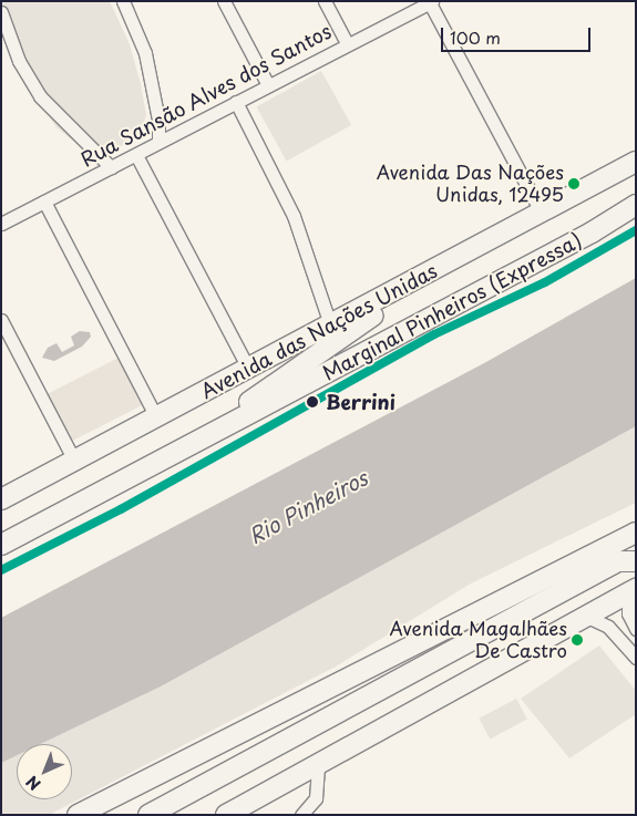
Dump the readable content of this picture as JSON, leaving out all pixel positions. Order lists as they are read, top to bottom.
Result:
{
  "streets": {
    "highway": ["Marginal Pinheiros (Expressa)", "Avenida das Nações Unidas"],
    "street": ["Rua Sansão Alves dos Santos"]
  },
  "water": ["Rio Pinheiros"],
  "places": ["Avenida Das Nações Unidas, 12495", "Berrini", "Avenida Magalhães De Castro"],
  "scale_bar": "100 m",
  "north": "bottom left"
}
